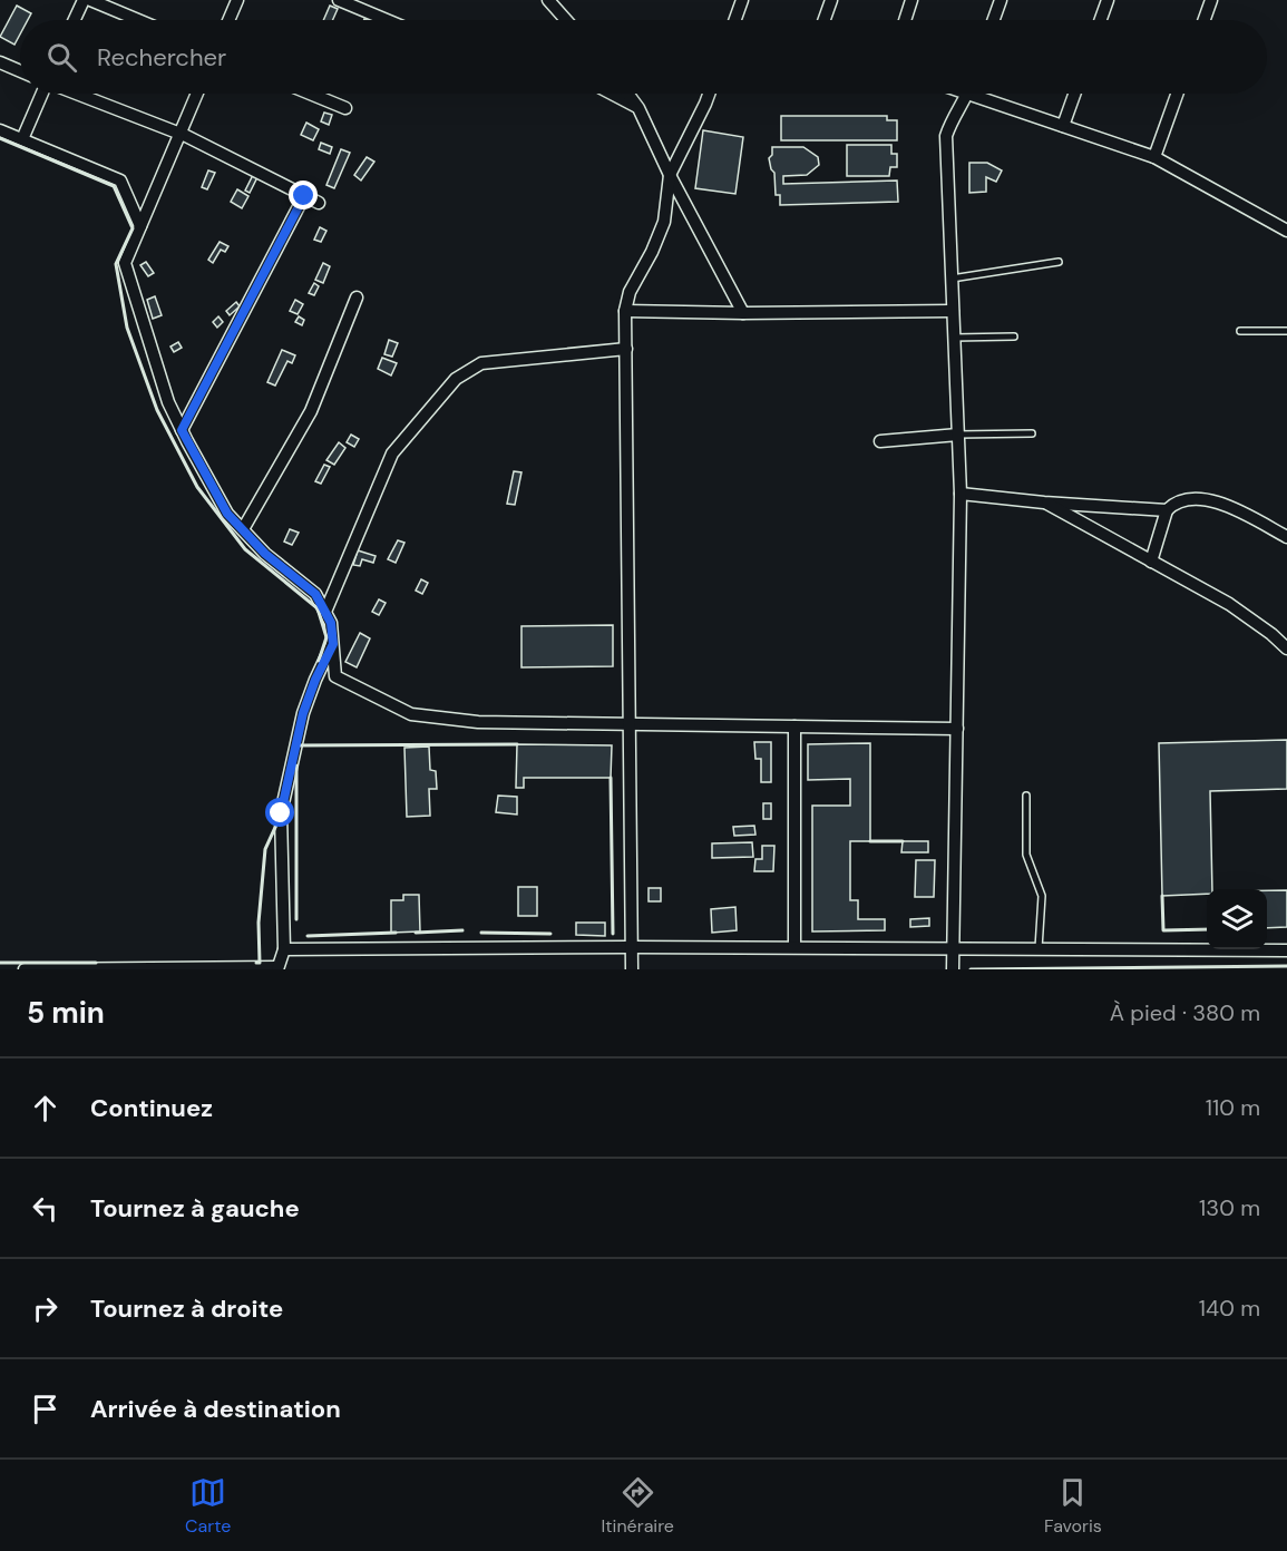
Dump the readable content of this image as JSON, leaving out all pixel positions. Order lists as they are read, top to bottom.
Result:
{
  "page": {
    "search": "Rechercher",
    "heading": ["5 min", "À pied · 380 m"],
    "list": [
      ["Continuez", "110 m"],
      ["Tournez à gauche", "130 m"],
      ["Tournez à droite", "140 m"],
      "Arrivée à destination"
    ],
    "nav": ["Carte", "Itinéraire", "Favoris"]
  }
}
